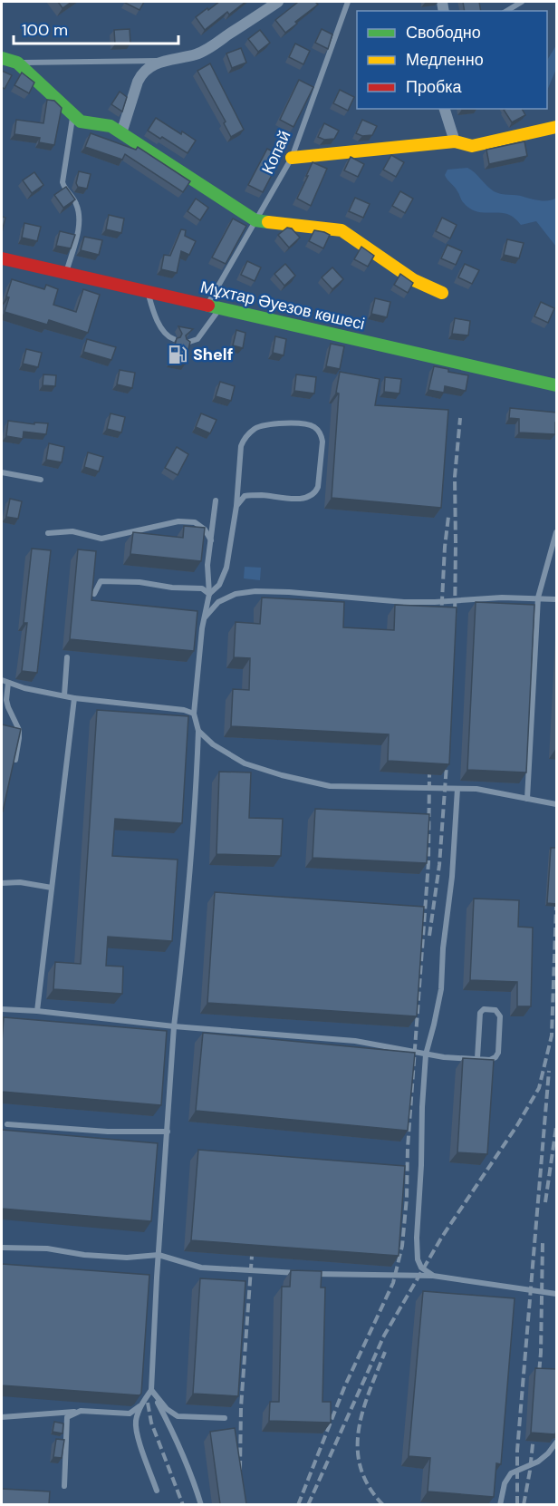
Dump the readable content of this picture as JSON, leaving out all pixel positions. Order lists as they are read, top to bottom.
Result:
{
  "streets": {
    "street": ["Мұхтар Әуезов көшесі"],
    "lane": ["Копай"]
  },
  "crossings": [
    ["Копай", "Мұхтар Әуезов көшесі"]
  ],
  "places": {
    "fuel station": ["Shelf"]
  },
  "legend": ["Свободно", "Медленно", "Пробка"],
  "scale_bar": "100 m"
}
